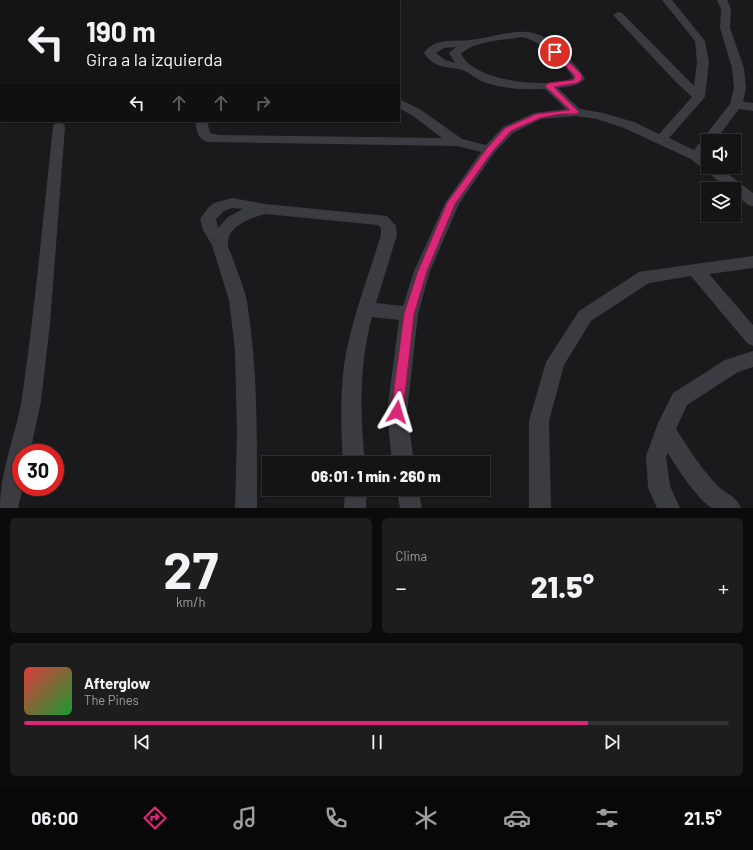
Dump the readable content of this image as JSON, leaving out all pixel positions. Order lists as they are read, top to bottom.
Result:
{
  "page": {
    "turn": ["190 m", "Gira a la izquierda"],
    "limit": "30",
    "trip": "06:01 · 1 min · 260 m",
    "tile": [
      ["27", "km/h"],
      "Clima"
    ],
    "heat": ["−", "21.5°", "+"],
    "song": ["Afterglow", "The Pines"],
    "tabs": ["06:00", "21.5°"]
  }
}
